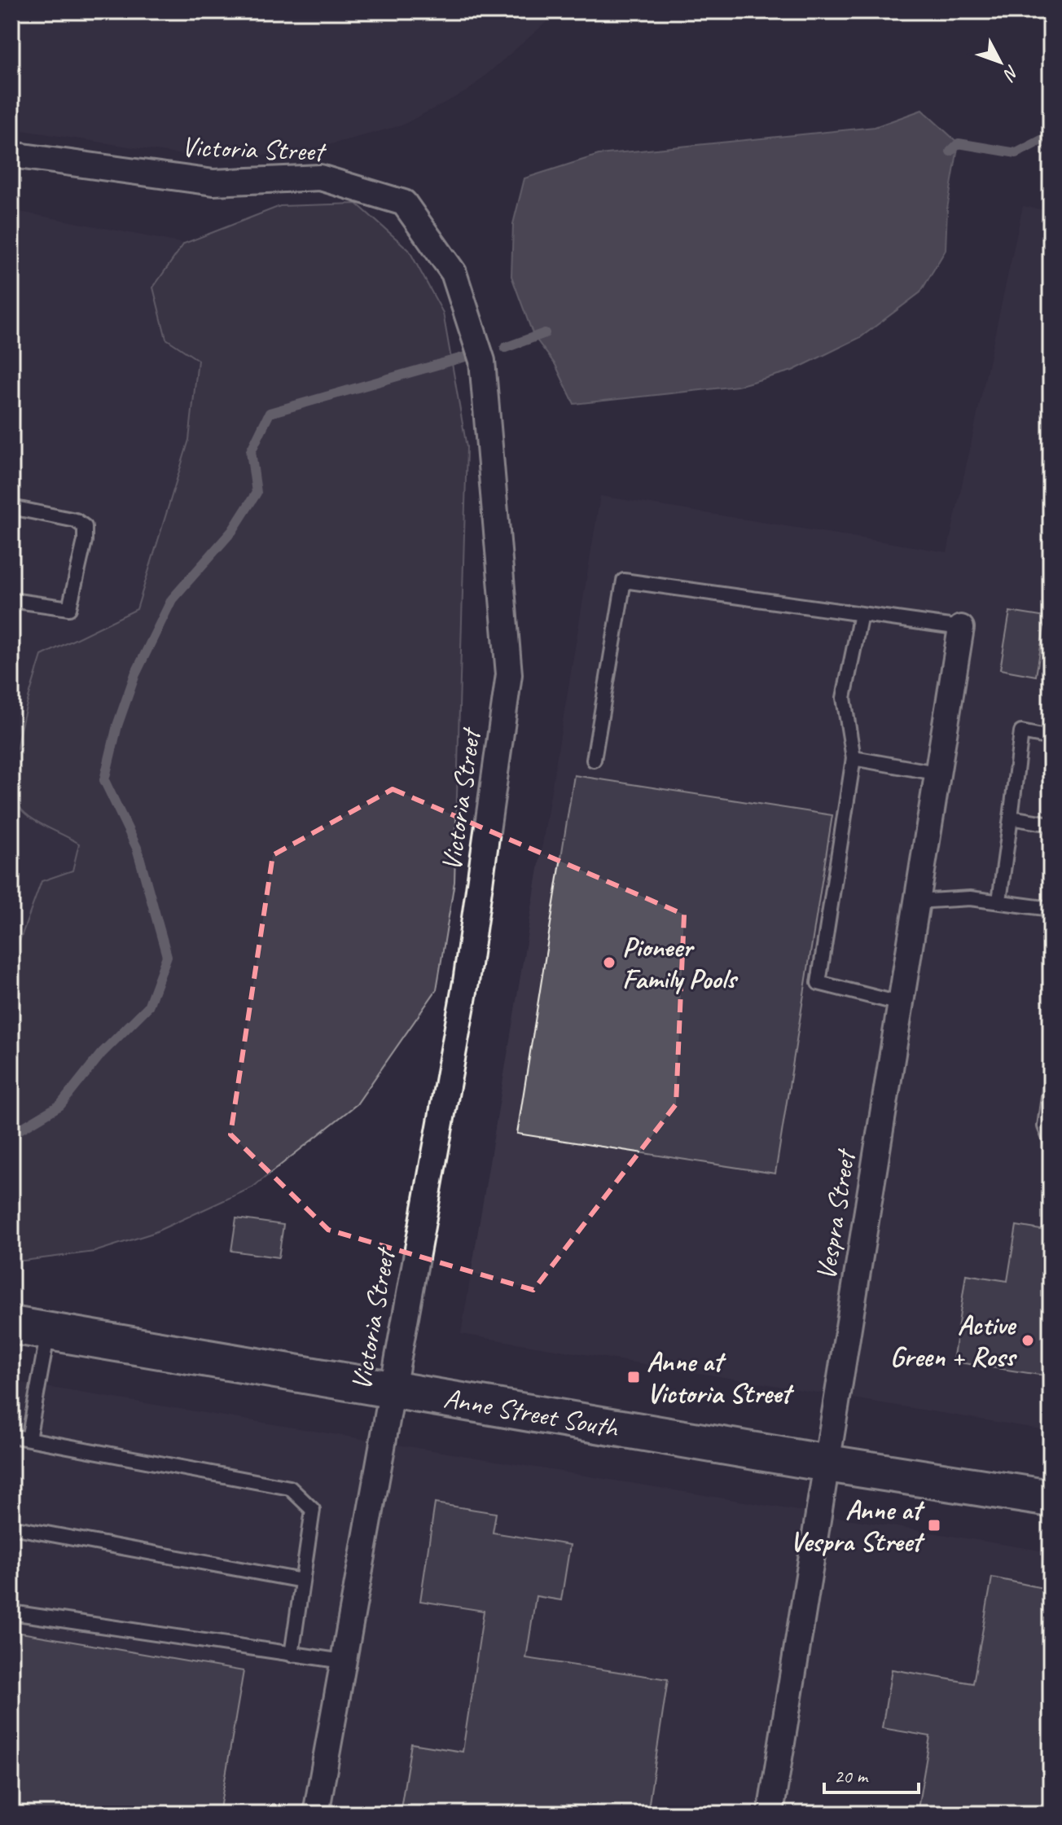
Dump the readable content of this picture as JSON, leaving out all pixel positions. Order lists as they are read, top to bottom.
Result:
{
  "streets": {
    "street": ["Victoria Street", "Vespra Street", "Anne Street South"]
  },
  "crossings": [
    ["Victoria Street", "Anne Street South"],
    ["Vespra Street", "Anne Street South"]
  ],
  "places": {
    "other": ["Pioneer Family Pools", "Active Green + Ross"],
    "transit": ["Anne at Victoria Street", "Anne at Vespra Street"]
  },
  "scale_bar": "20 m",
  "north": "bottom right"
}
